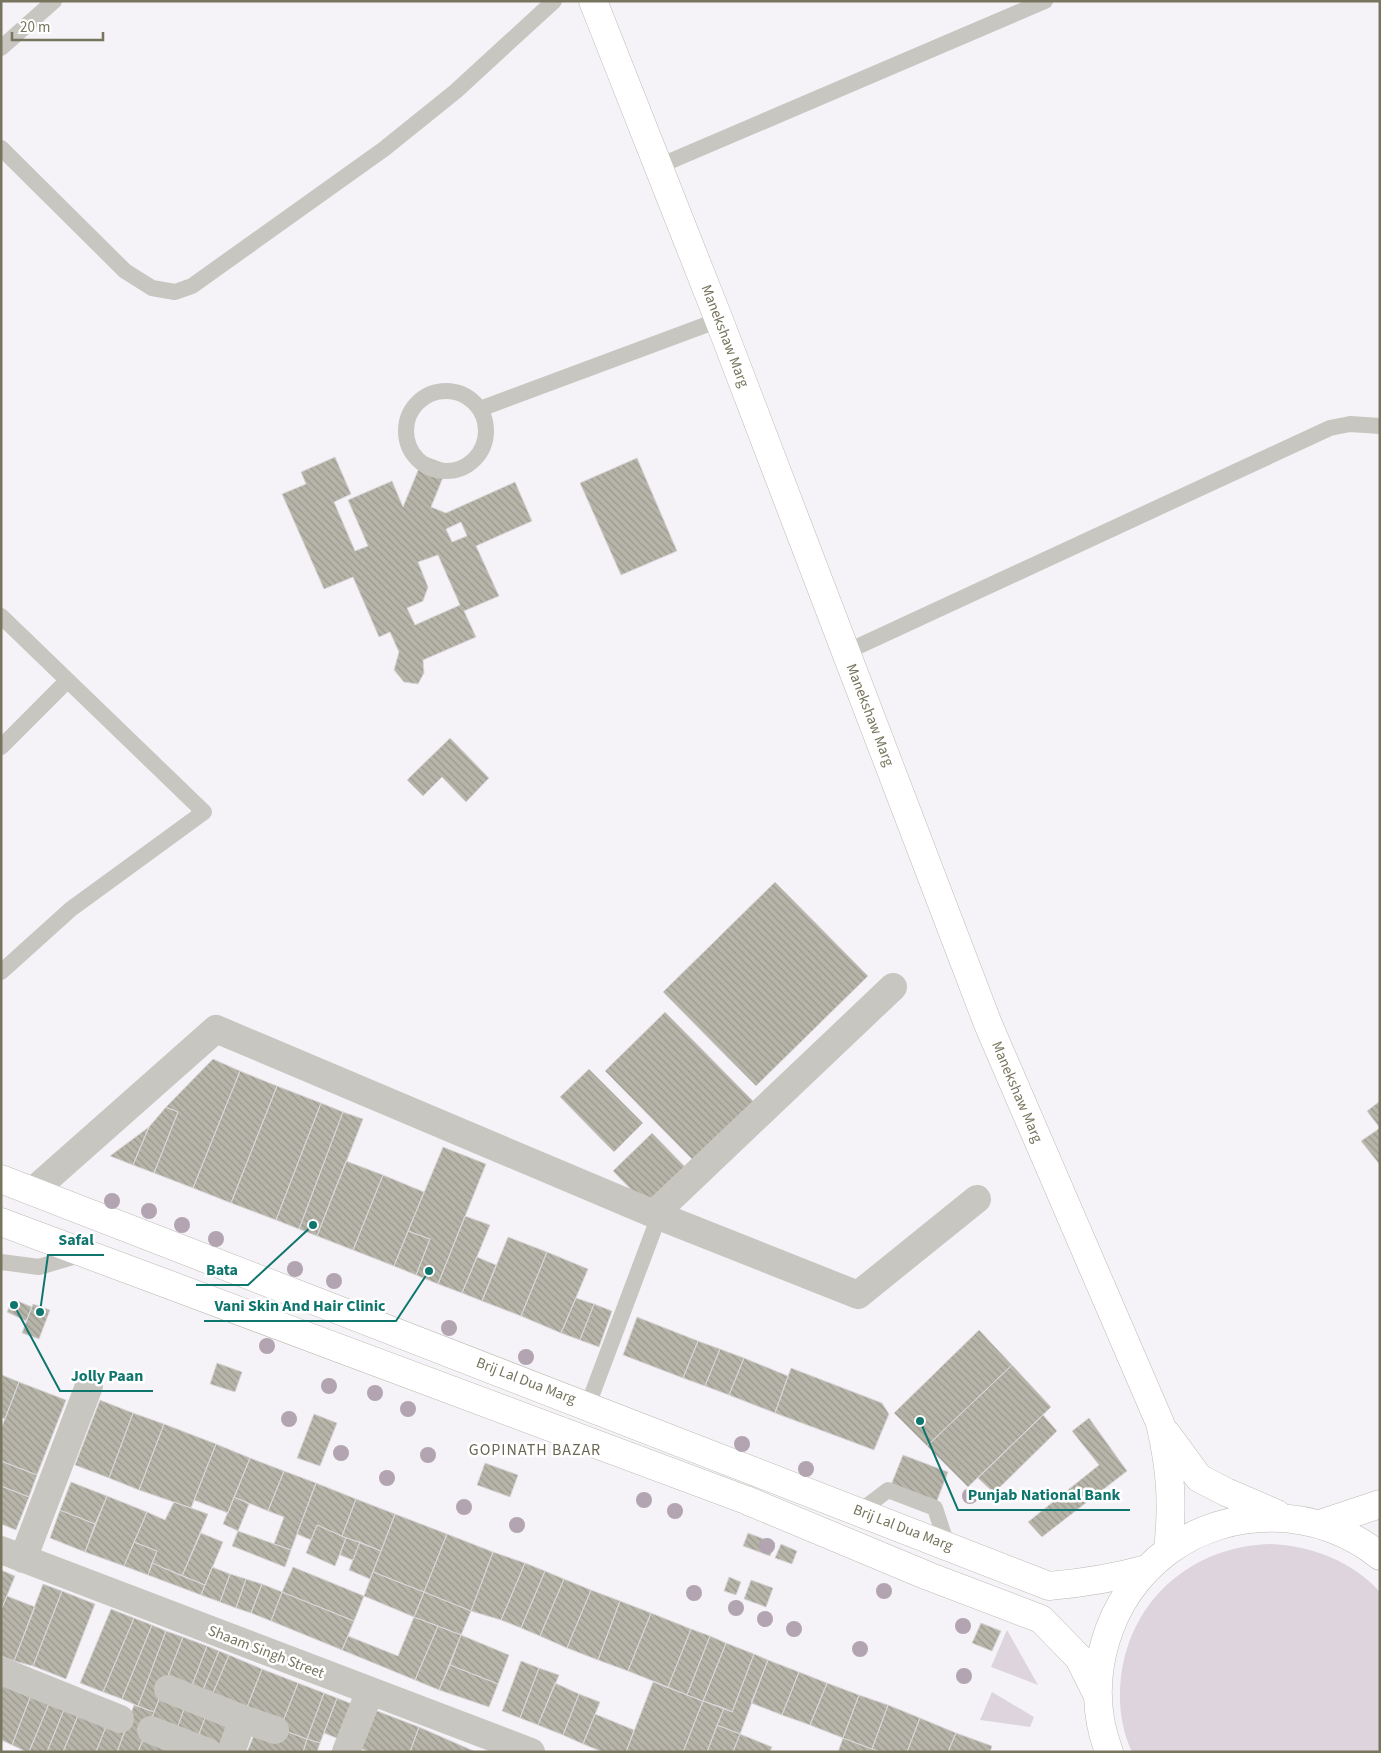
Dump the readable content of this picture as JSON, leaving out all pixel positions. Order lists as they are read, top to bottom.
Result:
{
  "streets": {
    "street": ["Manekshaw Marg", "Brij Lal Dua Marg", "Shaam Singh Street"]
  },
  "districts": ["GOPINATH BAZAR"],
  "places": [
    "Bata",
    "Vani Skin And Hair Clinic",
    "Jolly Paan",
    "Safal",
    "Punjab National Bank"
  ],
  "scale_bar": "20 m"
}
